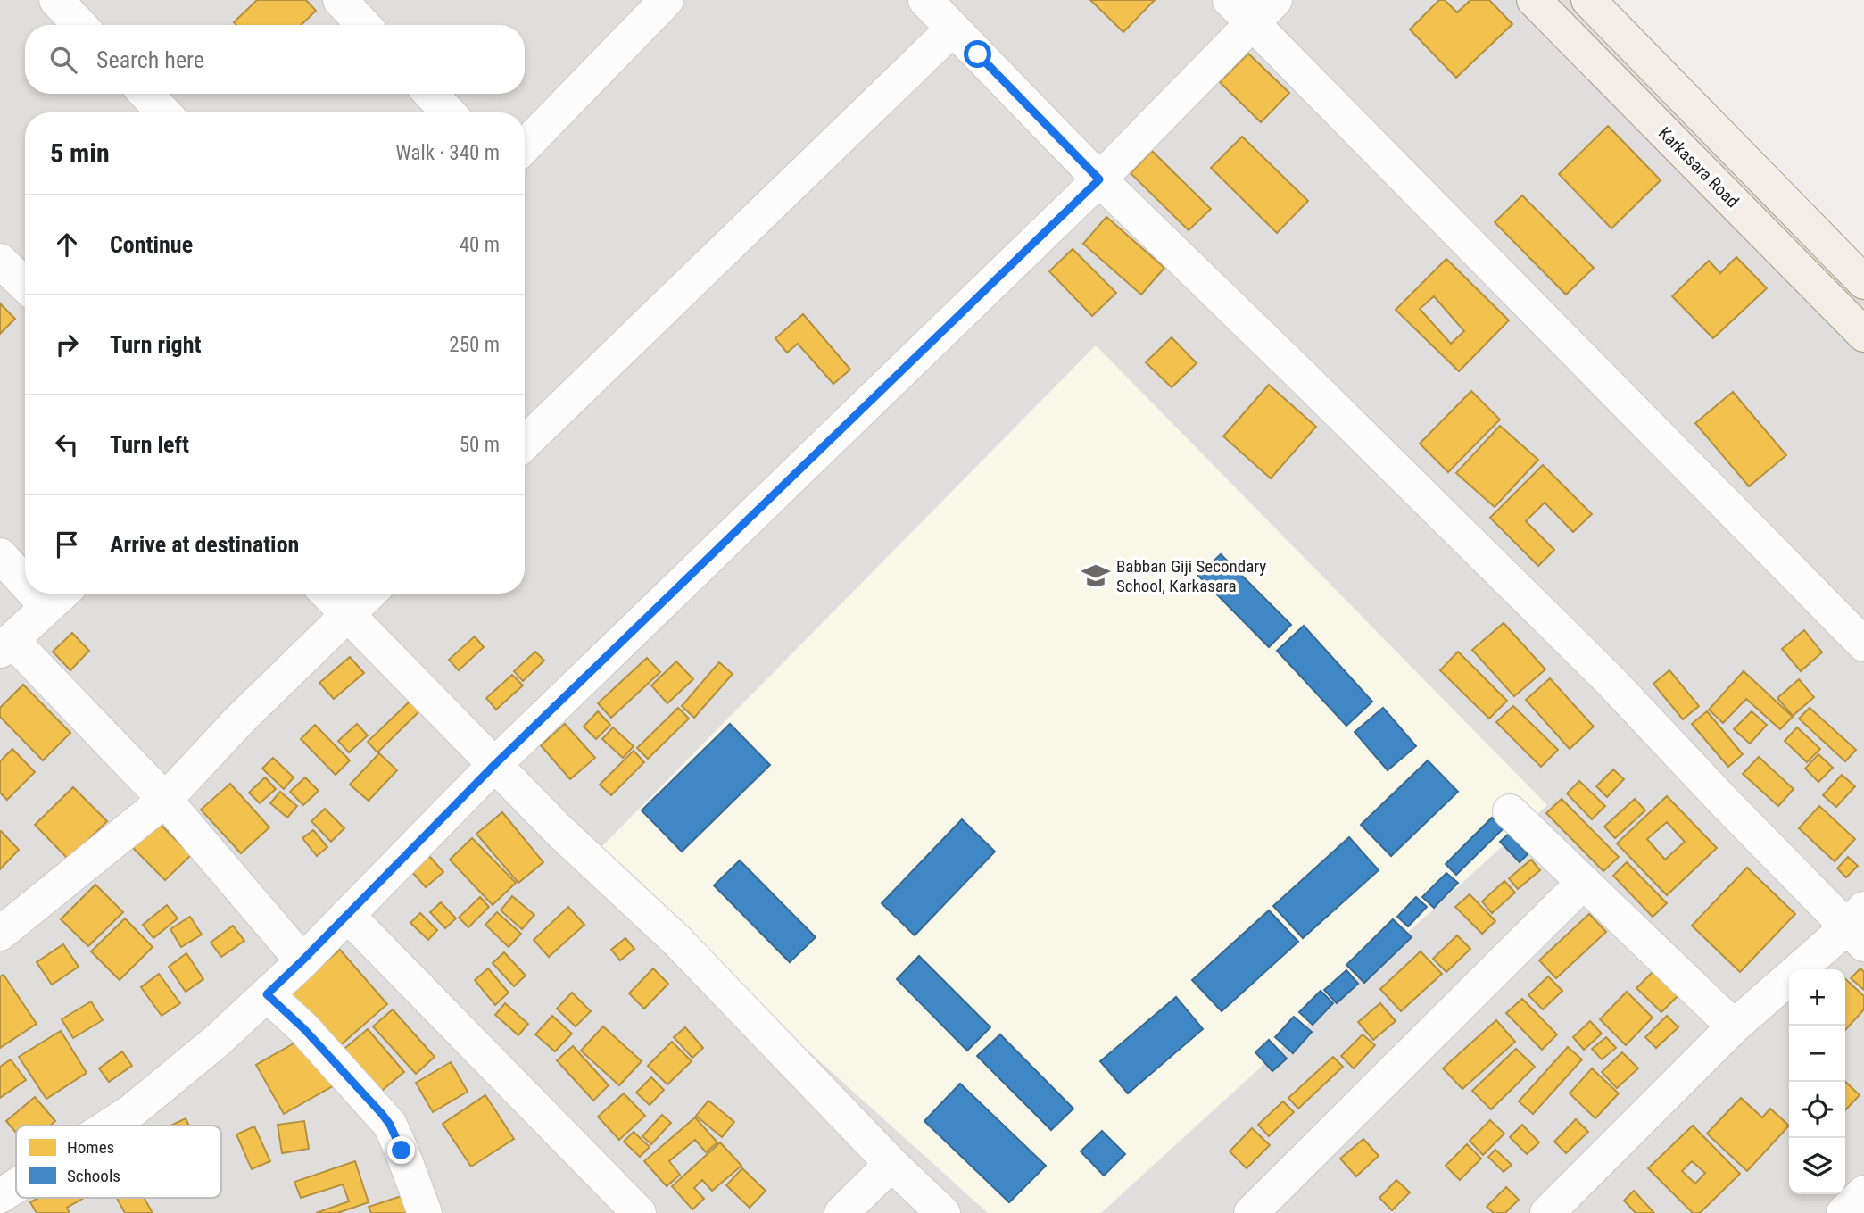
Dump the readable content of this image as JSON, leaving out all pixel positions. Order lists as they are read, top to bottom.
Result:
{
  "streets": {
    "main road": ["Karkasara Road"]
  },
  "places": {
    "school or university": ["Babban Giji Secondary School, Karkasara"]
  },
  "legend": ["Homes", "Schools"],
  "page": {
    "search": "Search here",
    "heading": ["5 min", "Walk · 340 m"],
    "list": [
      ["Continue", "40 m"],
      ["Turn right", "250 m"],
      ["Turn left", "50 m"],
      "Arrive at destination"
    ],
    "map_buttons": ["+", "−"]
  }
}
